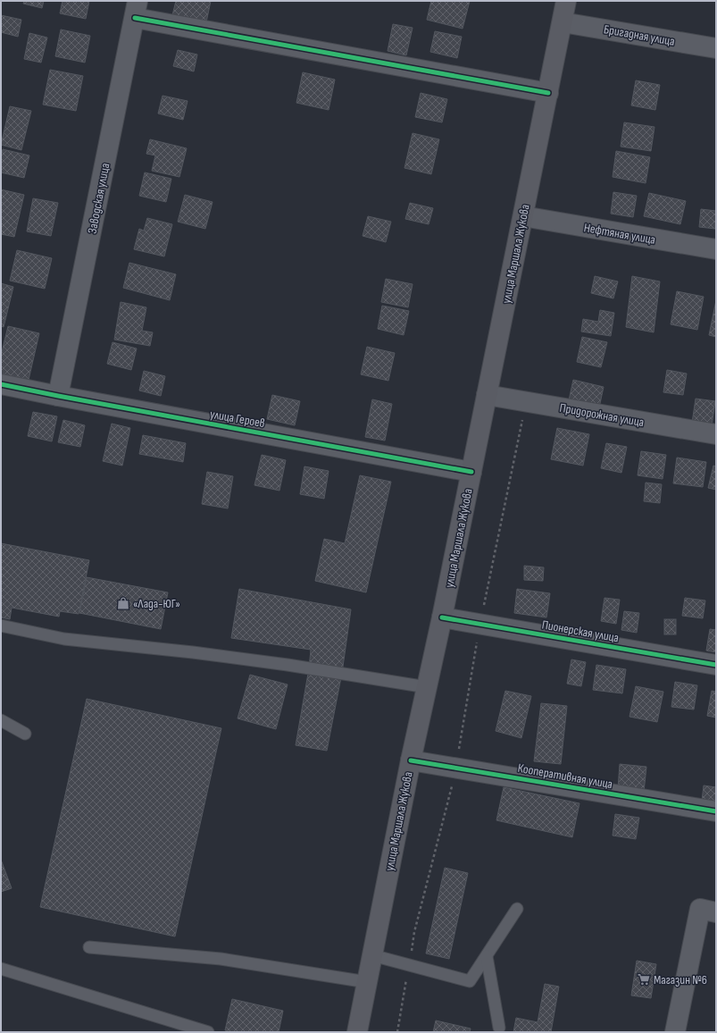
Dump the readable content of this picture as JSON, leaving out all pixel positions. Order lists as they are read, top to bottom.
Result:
{
  "streets": {
    "main road": ["улица Маршала Жукова"],
    "street": [
      "Бригадная улица",
      "Заводская улица",
      "Нефтяная улица",
      "Придорожная улица",
      "улица Героев",
      "Пионерская улица",
      "Кооперативная улица"
    ]
  },
  "crossings": [
    ["Бригадная улица", "улица Маршала Жукова"],
    ["Заводская улица", "улица Героев"],
    ["Нефтяная улица", "улица Маршала Жукова"],
    ["улица Маршала Жукова", "Придорожная улица"],
    ["улица Маршала Жукова", "улица Героев"],
    ["улица Маршала Жукова", "Пионерская улица"],
    ["улица Маршала Жукова", "Кооперативная улица"]
  ],
  "places": {
    "shop": ["«Лада-ЮГ»"],
    "supermarket": ["Магазин №6"]
  }
}
